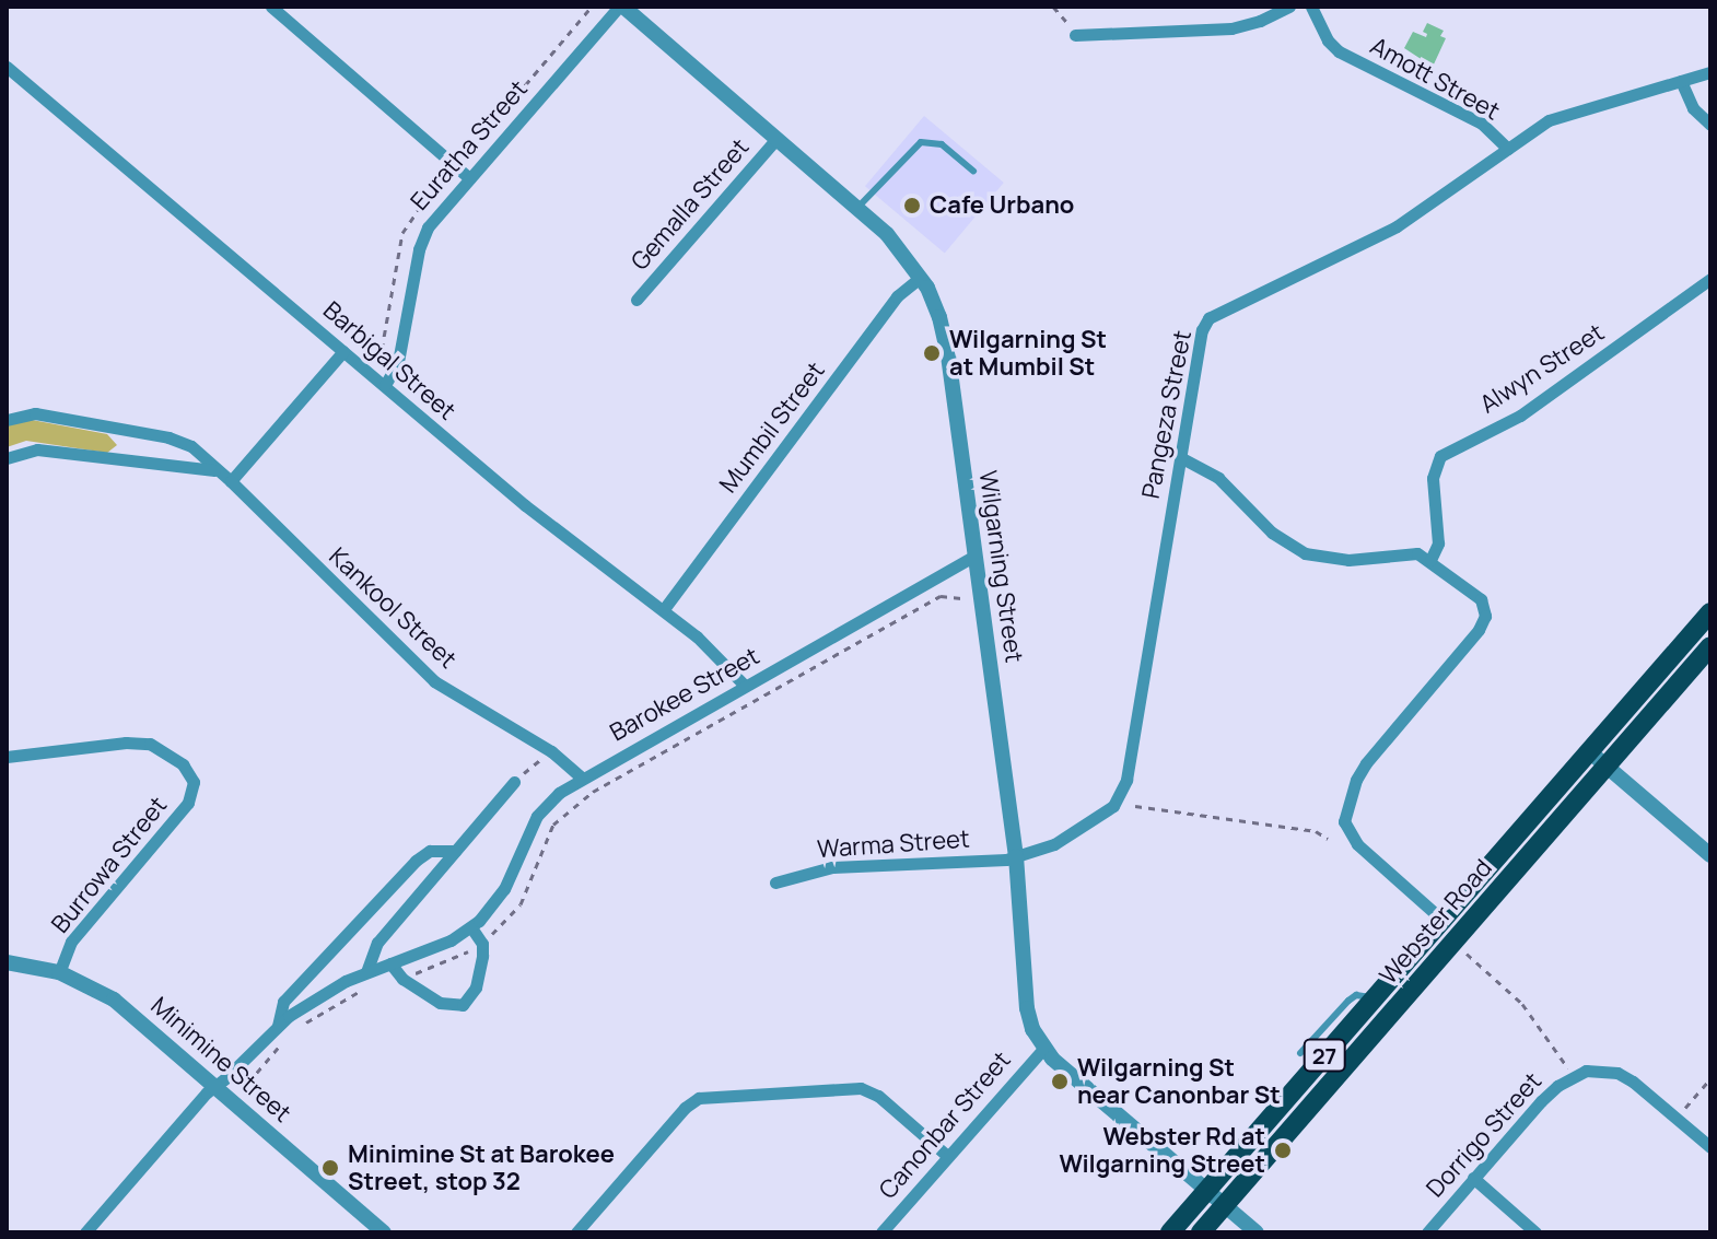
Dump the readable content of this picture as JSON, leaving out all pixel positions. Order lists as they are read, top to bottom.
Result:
{
  "streets": {
    "main road": ["Webster Road", "27"],
    "street": [
      "Amott Street",
      "Euratha Street",
      "Gemalla Street",
      "Barbigal Street",
      "Alwyn Street",
      "Pangeza Street",
      "Mumbil Street",
      "Wilgarning Street",
      "Kankool Street",
      "Barokee Street",
      "Warma Street",
      "Burrowa Street",
      "Minimine Street",
      "Canonbar Street",
      "Dorrigo Street"
    ]
  },
  "crossings": [
    ["Amott Street", "Pangeza Street"],
    ["Euratha Street", "Barbigal Street"],
    ["Euratha Street", "Wilgarning Street"],
    ["Gemalla Street", "Wilgarning Street"],
    ["Barbigal Street", "Mumbil Street"],
    ["Barbigal Street", "Barokee Street"],
    ["Pangeza Street", "Wilgarning Street"],
    ["Pangeza Street", "Warma Street"],
    ["Mumbil Street", "Wilgarning Street"],
    ["Wilgarning Street", "Barokee Street"],
    ["Wilgarning Street", "Warma Street"],
    ["Wilgarning Street", "Webster Road"],
    ["Wilgarning Street", "Canonbar Street"],
    ["Kankool Street", "Barokee Street"],
    ["Barokee Street", "Minimine Street"],
    ["Burrowa Street", "Minimine Street"]
  ],
  "places": [
    "Cafe Urbano",
    "Wilgarning St at Mumbil St",
    "Wilgarning St near Canonbar St",
    "Webster Rd at Wilgarning Street",
    "Minimine St at Barokee Street, stop 32"
  ]
}
